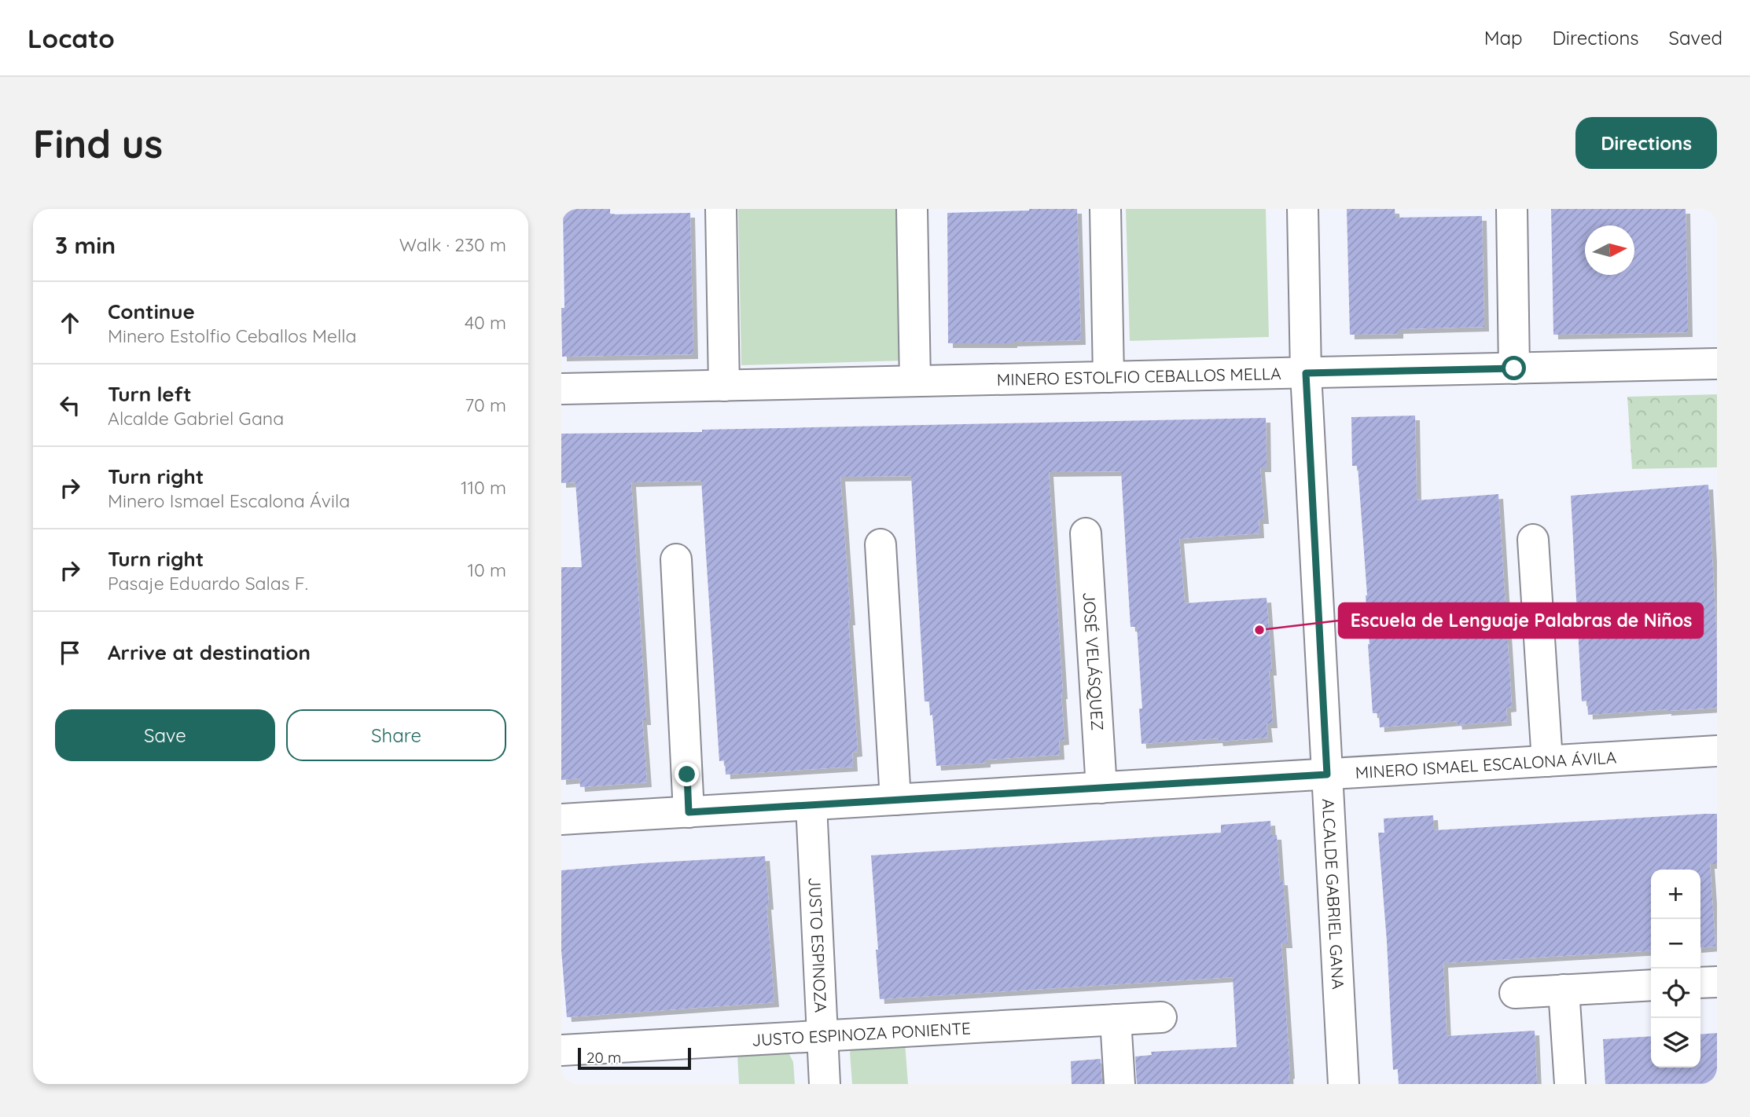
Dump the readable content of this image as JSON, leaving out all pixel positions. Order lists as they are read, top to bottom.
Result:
{
  "streets": {
    "street": [
      "MINERO ESTOLFIO CEBALLOS MELLA",
      "JOSÉ VELÁSQUEZ",
      "MINERO ISMAEL ESCALONA ÁVILA",
      "ALCALDE GABRIEL GANA",
      "JUSTO ESPINOZA",
      "JUSTO ESPINOZA PONIENTE"
    ]
  },
  "crossings": [
    ["MINERO ESTOLFIO CEBALLOS MELLA", "ALCALDE GABRIEL GANA"],
    ["JOSÉ VELÁSQUEZ", "MINERO ISMAEL ESCALONA ÁVILA"],
    ["MINERO ISMAEL ESCALONA ÁVILA", "ALCALDE GABRIEL GANA"],
    ["MINERO ISMAEL ESCALONA ÁVILA", "JUSTO ESPINOZA"],
    ["JUSTO ESPINOZA", "JUSTO ESPINOZA PONIENTE"]
  ],
  "places": ["Escuela de Lenguaje Palabras de Niños"],
  "scale_bar": "20 m",
  "north": "right",
  "page": {
    "header": "Locato",
    "nav": ["Map", "Directions", "Saved"],
    "buttons": [
      "Directions",
      ["Save", "Share"]
    ],
    "title": "Find us",
    "heading": ["3 min", "Walk · 230 m"],
    "list": [
      ["Continue", "Minero Estolfio Ceballos Mella", "40 m"],
      ["Turn left", "Alcalde Gabriel Gana", "70 m"],
      ["Turn right", "Minero Ismael Escalona Ávila", "110 m"],
      ["Turn right", "Pasaje Eduardo Salas F.", "10 m"],
      "Arrive at destination"
    ],
    "map_buttons": ["+", "−"],
    "scale": "20 m"
  }
}
